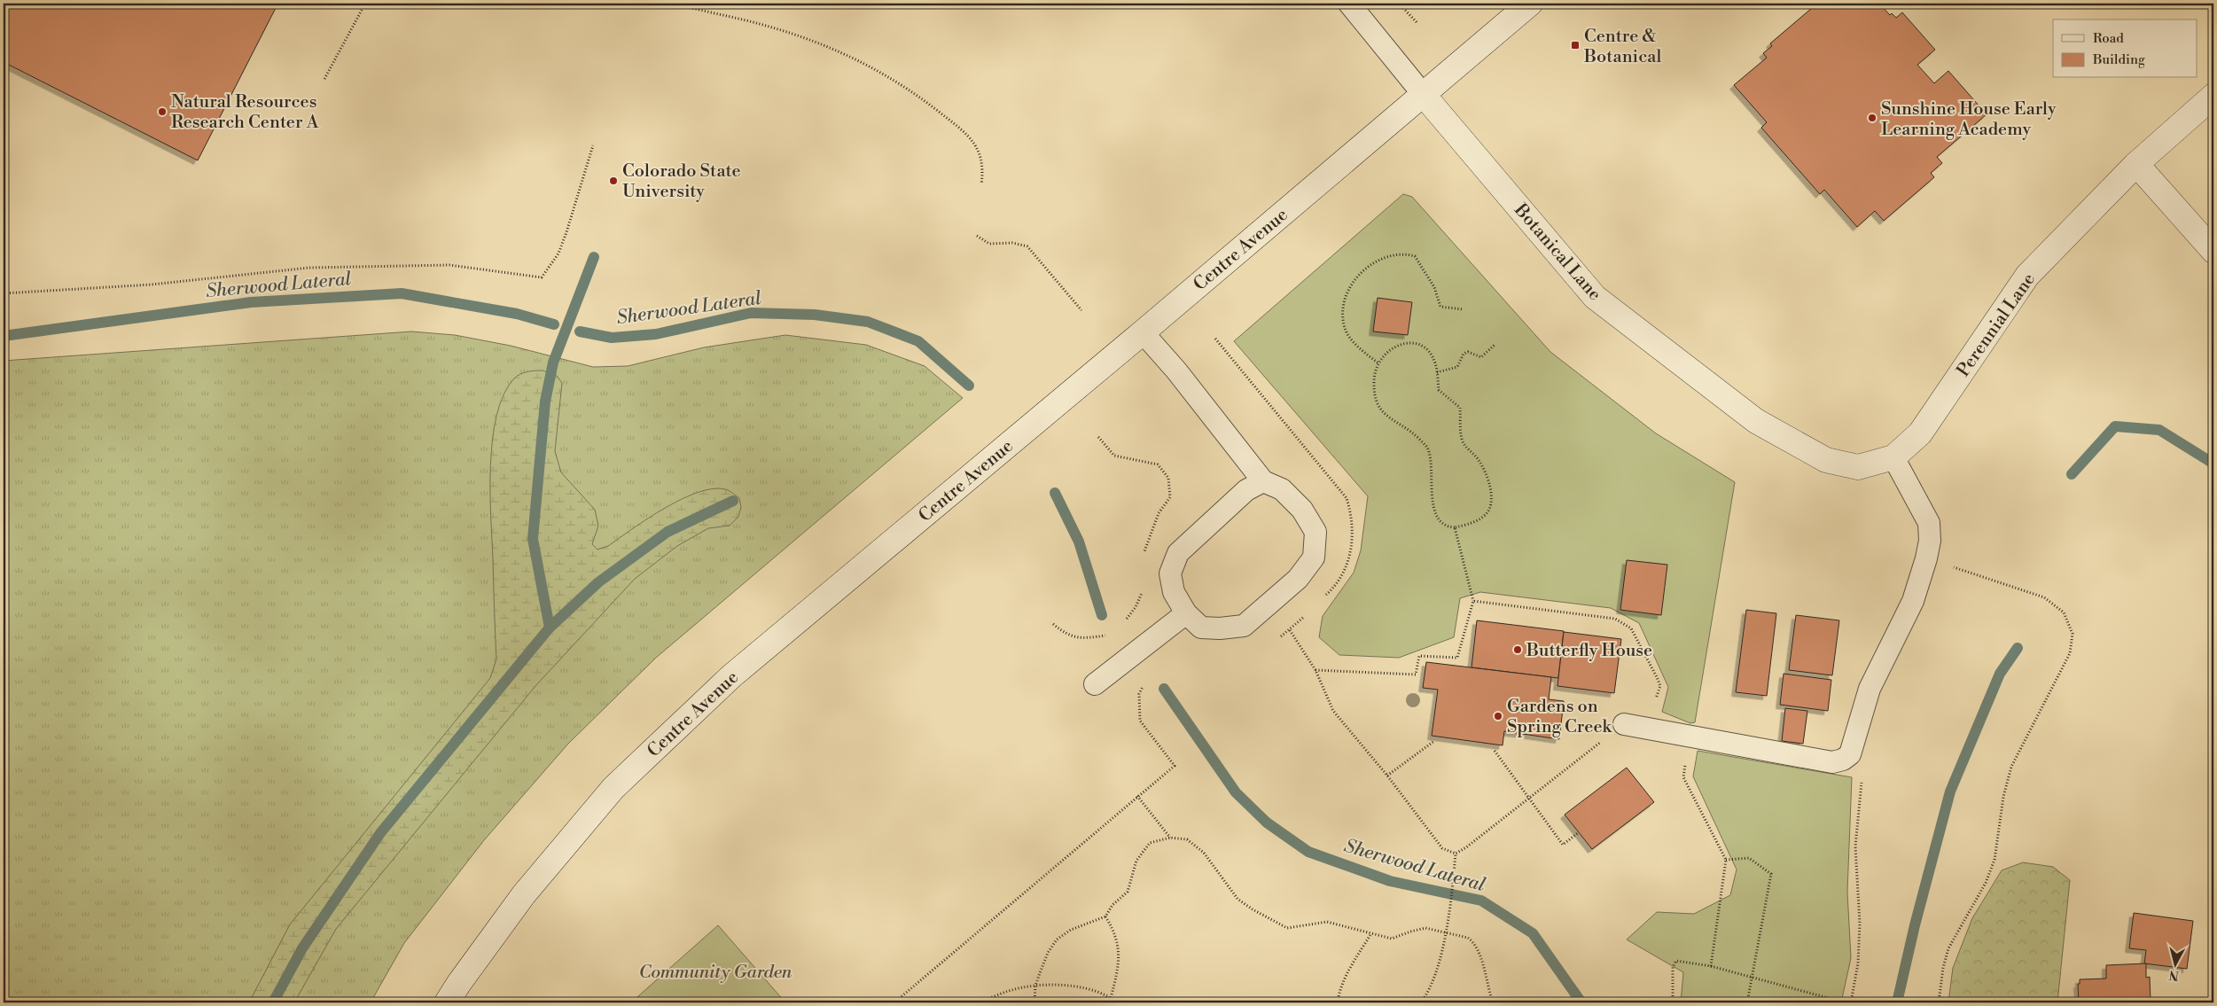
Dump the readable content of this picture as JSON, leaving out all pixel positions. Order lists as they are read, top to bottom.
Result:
{
  "streets": {
    "street": ["Centre Avenue", "Botanical Lane", "Perennial Lane"]
  },
  "crossings": [
    ["Centre Avenue", "Botanical Lane"],
    ["Botanical Lane", "Perennial Lane"]
  ],
  "water": ["Sherwood Lateral"],
  "parks": ["Community Garden"],
  "places": {
    "transit": ["Centre & Botanical"],
    "other": [
      "Natural Resources Research Center A",
      "Sunshine House Early Learning Academy",
      "Colorado State University",
      "Butterfly House",
      "Gardens on Spring Creek"
    ]
  },
  "legend": ["Road", "Building"],
  "north": "bottom"
}
